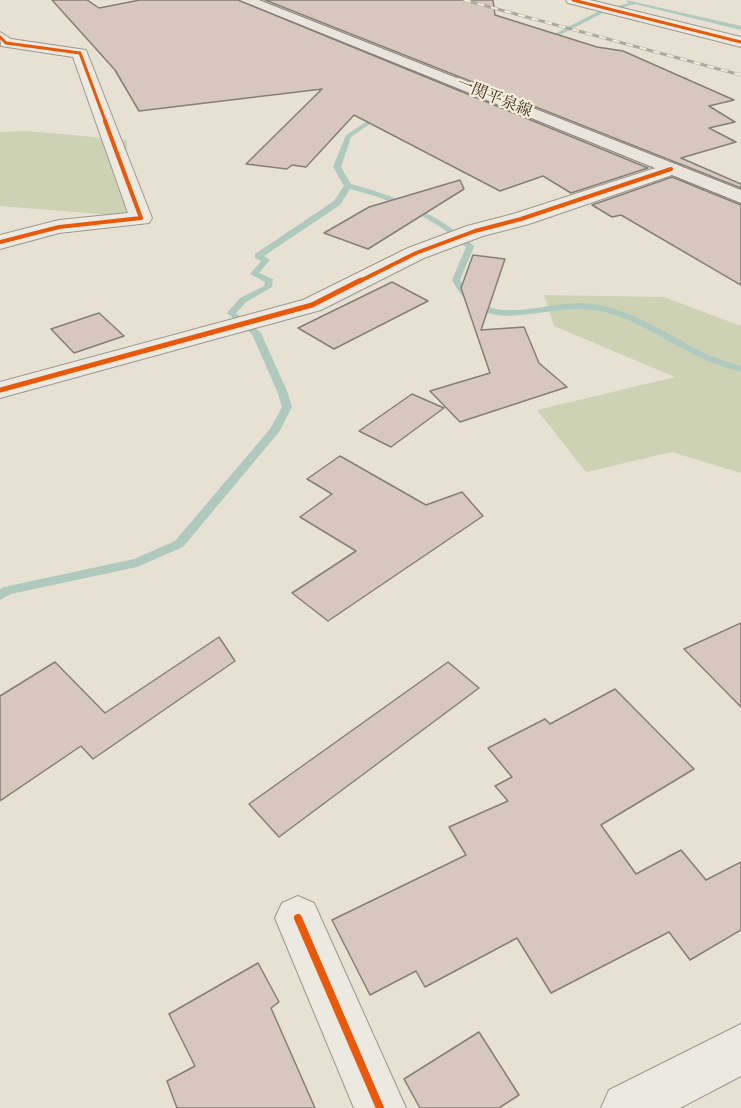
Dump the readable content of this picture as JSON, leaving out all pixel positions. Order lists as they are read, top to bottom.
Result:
{
  "streets": {
    "main road": ["一関平泉線"]
  }
}
